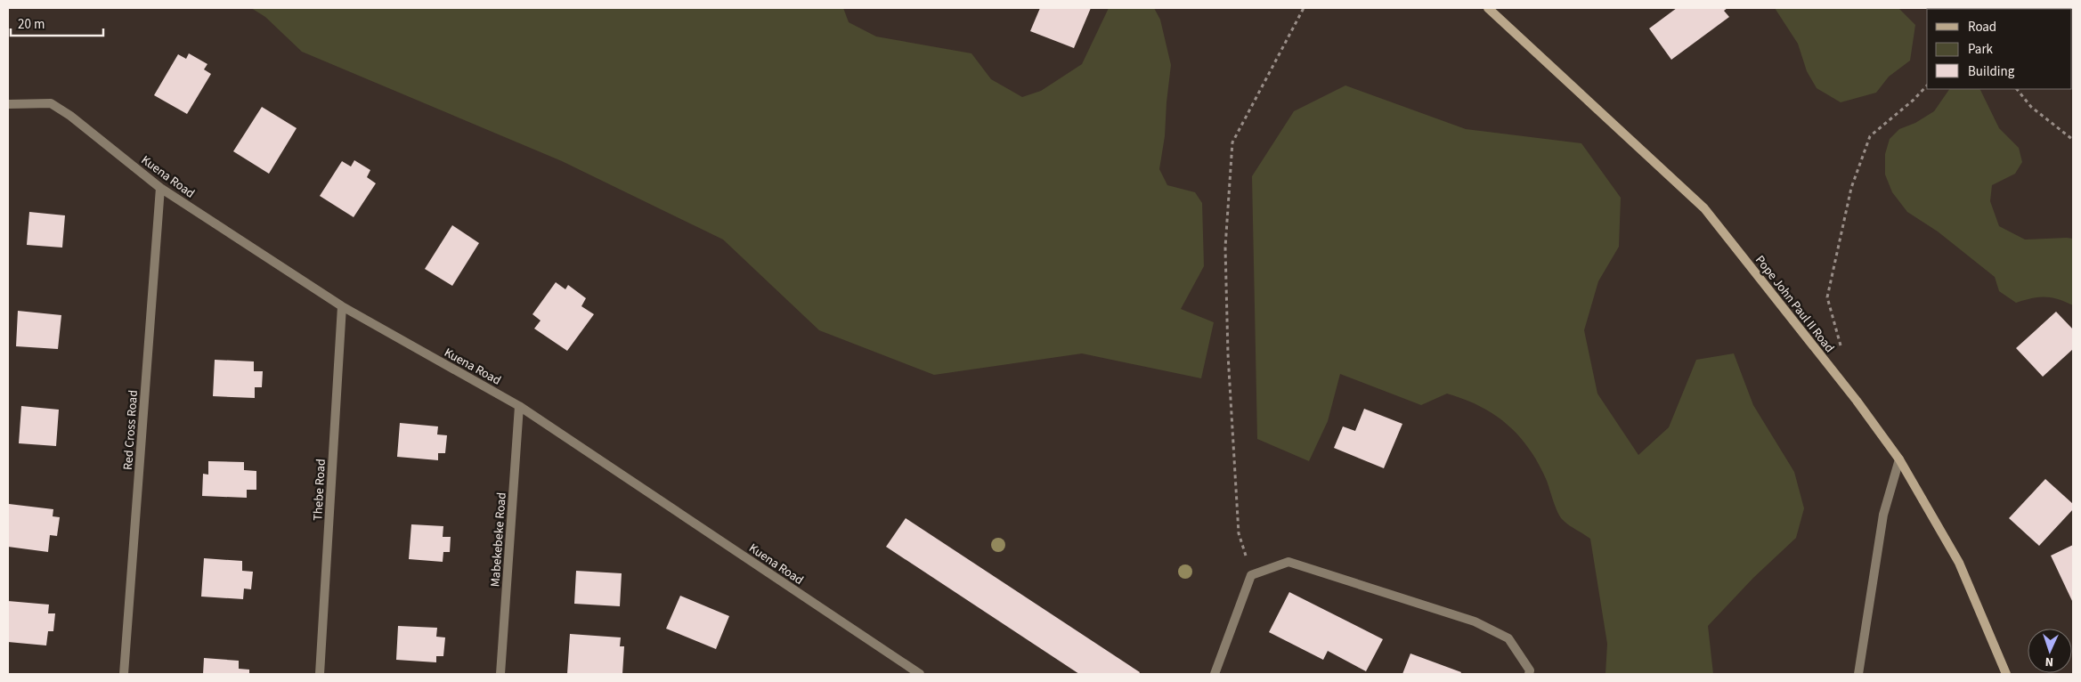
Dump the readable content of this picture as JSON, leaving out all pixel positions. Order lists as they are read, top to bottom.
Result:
{
  "streets": {
    "main road": ["Pope John Paul II Road"],
    "street": [
      "Kuena Road",
      "Red Cross Road",
      "Thebe Road",
      "Mabekebeke Road"
    ]
  },
  "crossings": [
    ["Kuena Road", "Red Cross Road"],
    ["Kuena Road", "Thebe Road"],
    ["Kuena Road", "Mabekebeke Road"]
  ],
  "legend": ["Road", "Park", "Building"],
  "scale_bar": "20 m",
  "north": "bottom"
}
